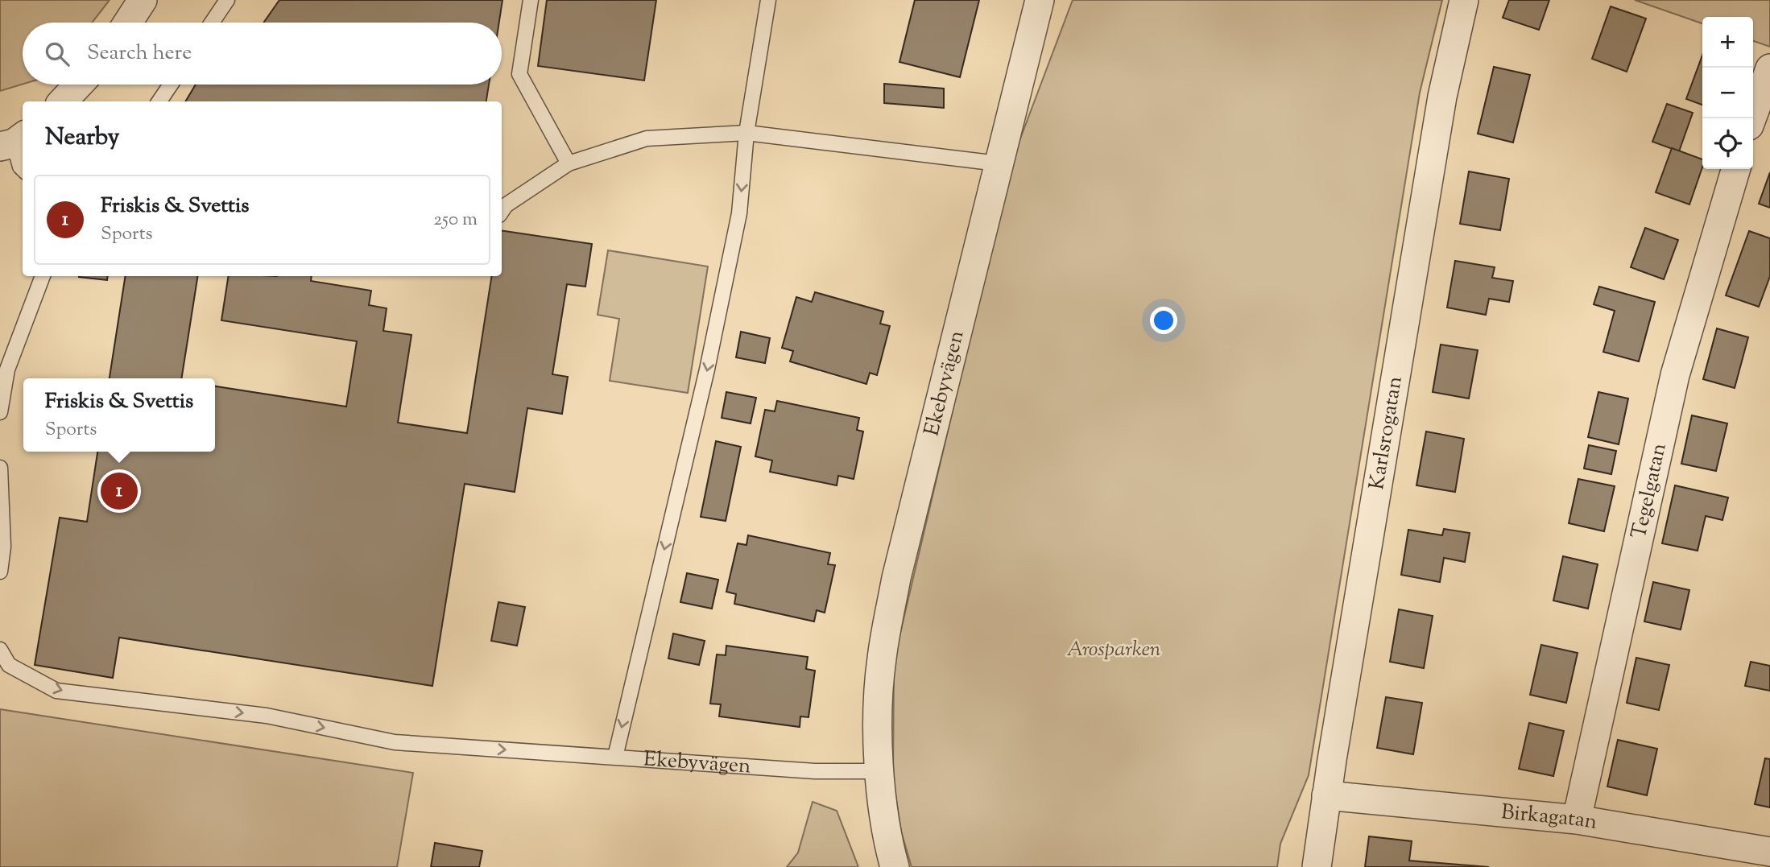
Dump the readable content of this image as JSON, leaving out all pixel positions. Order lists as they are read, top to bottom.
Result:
{
  "streets": {
    "street": [
      "Ekebyvägen",
      "Karlsrogatan",
      "Tegelgatan",
      "Birkagatan"
    ]
  },
  "crossings": [
    ["Karlsrogatan", "Birkagatan"],
    ["Tegelgatan", "Birkagatan"]
  ],
  "parks": ["Arosparken"],
  "page": {
    "map_buttons": ["+", "−"],
    "search": "Search here",
    "heading": "Nearby",
    "list": [
      {
        "mark": "1",
        "name": "Friskis & Svettis",
        "note": "Sports",
        "value": "250 m"
      }
    ],
    "popup": ["Friskis & Svettis", "Sports"],
    "pins": "1"
  }
}
